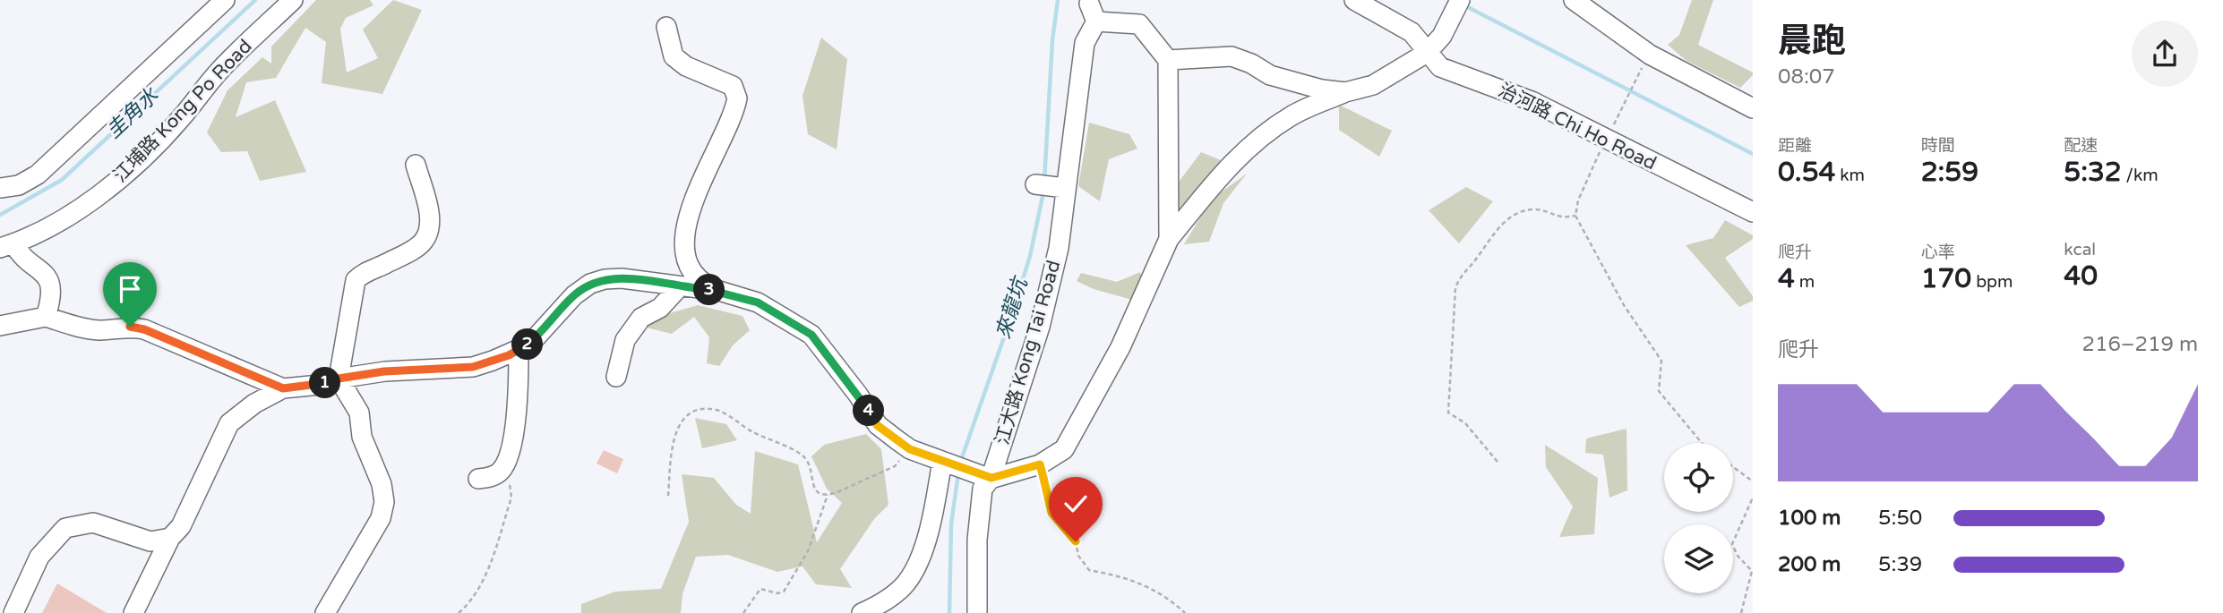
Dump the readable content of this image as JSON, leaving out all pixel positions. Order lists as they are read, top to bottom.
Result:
{
  "streets": {
    "street": ["江埔路 Kong Po Road", "治河路 Chi Ho Road", "江大路 Kong Tai Road"]
  },
  "water": ["圭角水", "來龍坑"],
  "page": {
    "heading": ["晨跑", "08:07"],
    "stats": [
      ["距離", "0.54 km"],
      ["時間", "2:59"],
      ["配速", "5:32 /km"],
      ["爬升", "4 m"],
      ["心率", "170 bpm"],
      ["kcal", "40"]
    ],
    "pins": [
      "3",
      "2",
      "1",
      "4"
    ],
    "chart": ["爬升", "216–219 m"],
    "list": [
      {
        "name": "100 m",
        "note": "5:50"
      },
      {
        "name": "200 m",
        "note": "5:39"
      }
    ]
  }
}
